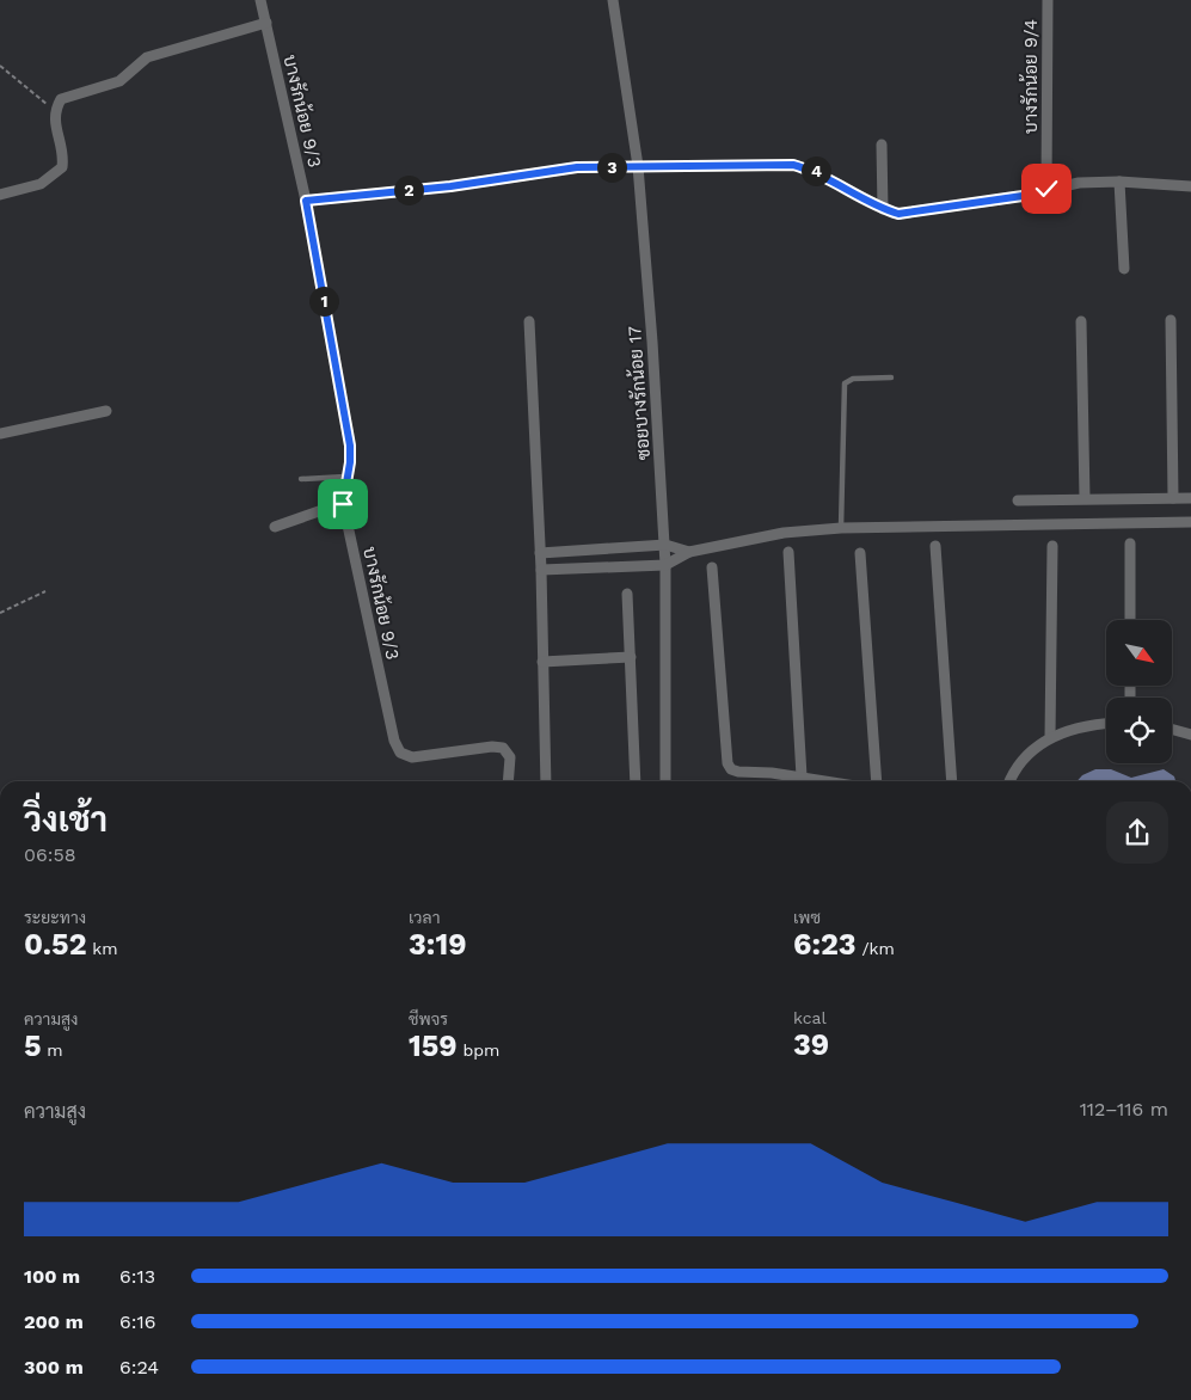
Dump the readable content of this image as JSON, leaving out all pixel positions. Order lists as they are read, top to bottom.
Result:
{
  "streets": {
    "street": ["บางรักน้อย 9/4", "บางรักน้อย 9/3", "ซอยบางรักน้อย 17"]
  },
  "north": "bottom right",
  "page": {
    "pins": [
      "3",
      "4",
      "2",
      "1"
    ],
    "heading": ["วิ่งเช้า", "06:58"],
    "stats": [
      ["ระยะทาง", "0.52 km"],
      ["เวลา", "3:19"],
      ["เพซ", "6:23 /km"],
      ["ความสูง", "5 m"],
      ["ชีพจร", "159 bpm"],
      ["kcal", "39"]
    ],
    "chart": ["ความสูง", "112–116 m"],
    "list": [
      {
        "name": "100 m",
        "note": "6:13"
      },
      {
        "name": "200 m",
        "note": "6:16"
      },
      {
        "name": "300 m",
        "note": "6:24"
      }
    ]
  }
}
